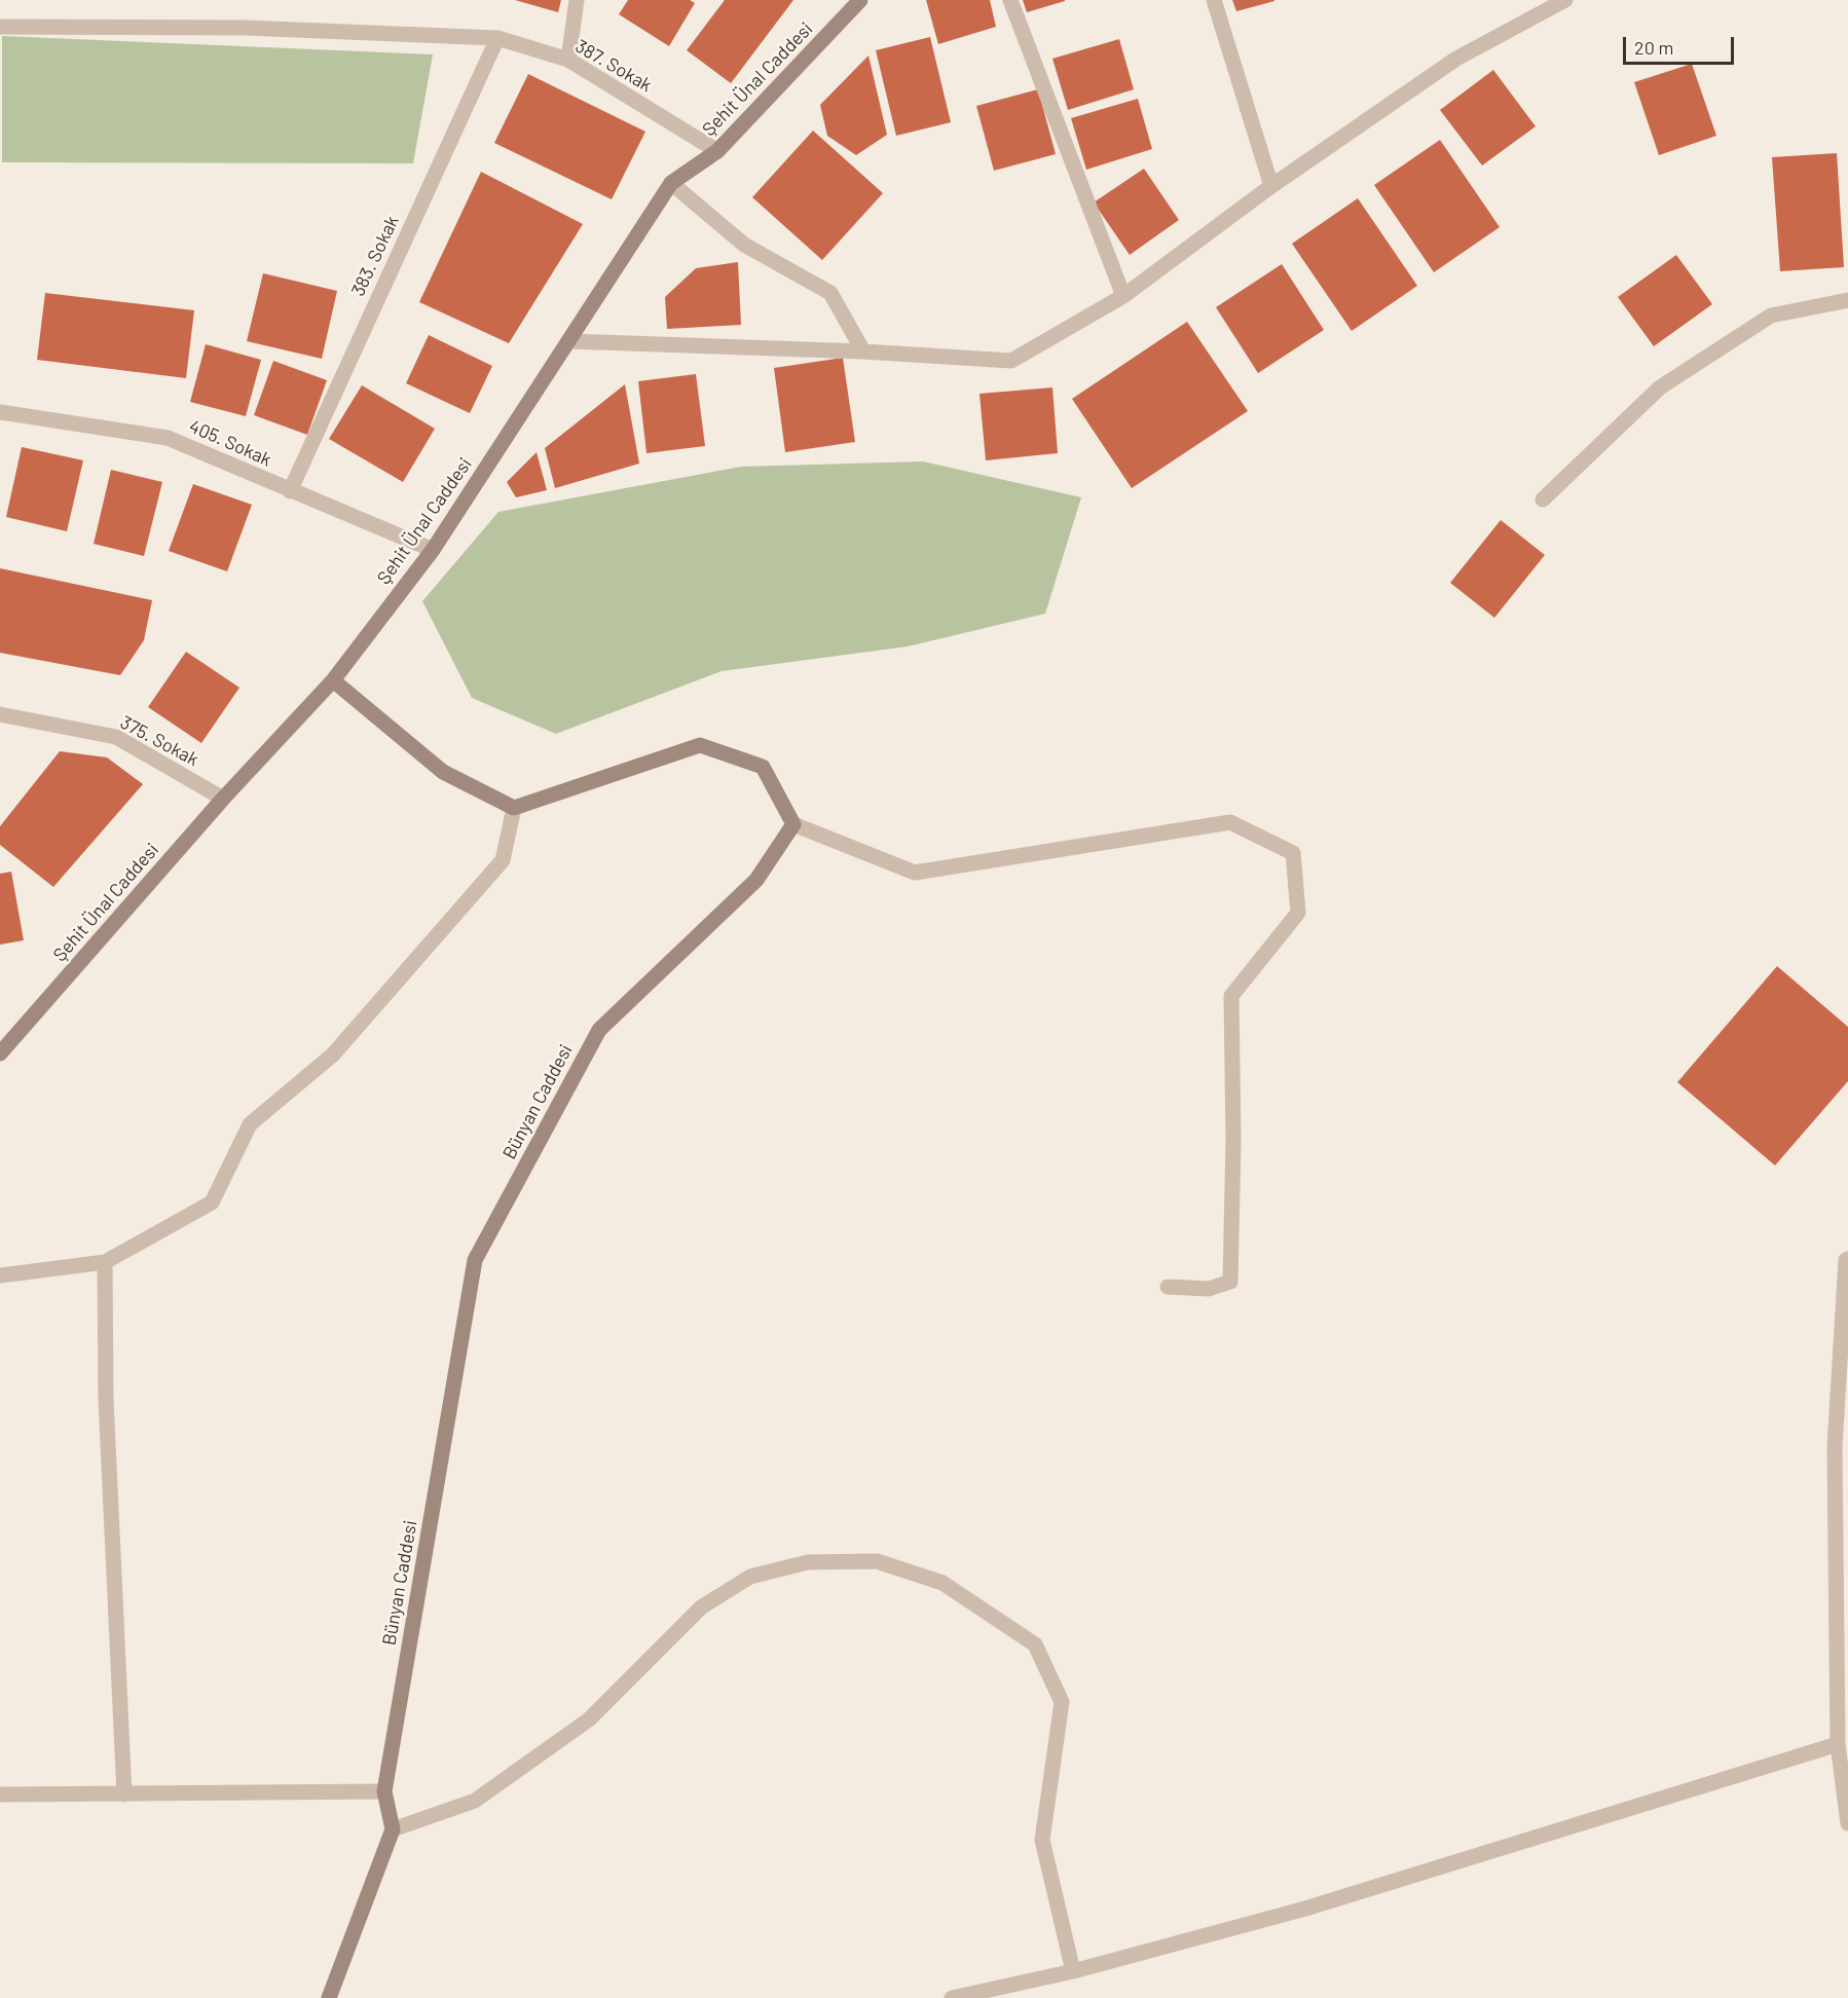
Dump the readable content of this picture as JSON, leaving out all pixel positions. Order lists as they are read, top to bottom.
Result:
{
  "streets": {
    "street": [
      "387. Sokak",
      "Şehit Ünal Caddesi",
      "383. Sokak",
      "405. Sokak",
      "375. Sokak",
      "Bünyan Caddesi"
    ]
  },
  "crossings": [
    ["387. Sokak", "Şehit Ünal Caddesi"],
    ["387. Sokak", "383. Sokak"],
    ["Şehit Ünal Caddesi", "405. Sokak"],
    ["Şehit Ünal Caddesi", "375. Sokak"],
    ["383. Sokak", "405. Sokak"]
  ],
  "scale_bar": "20 m"
}
